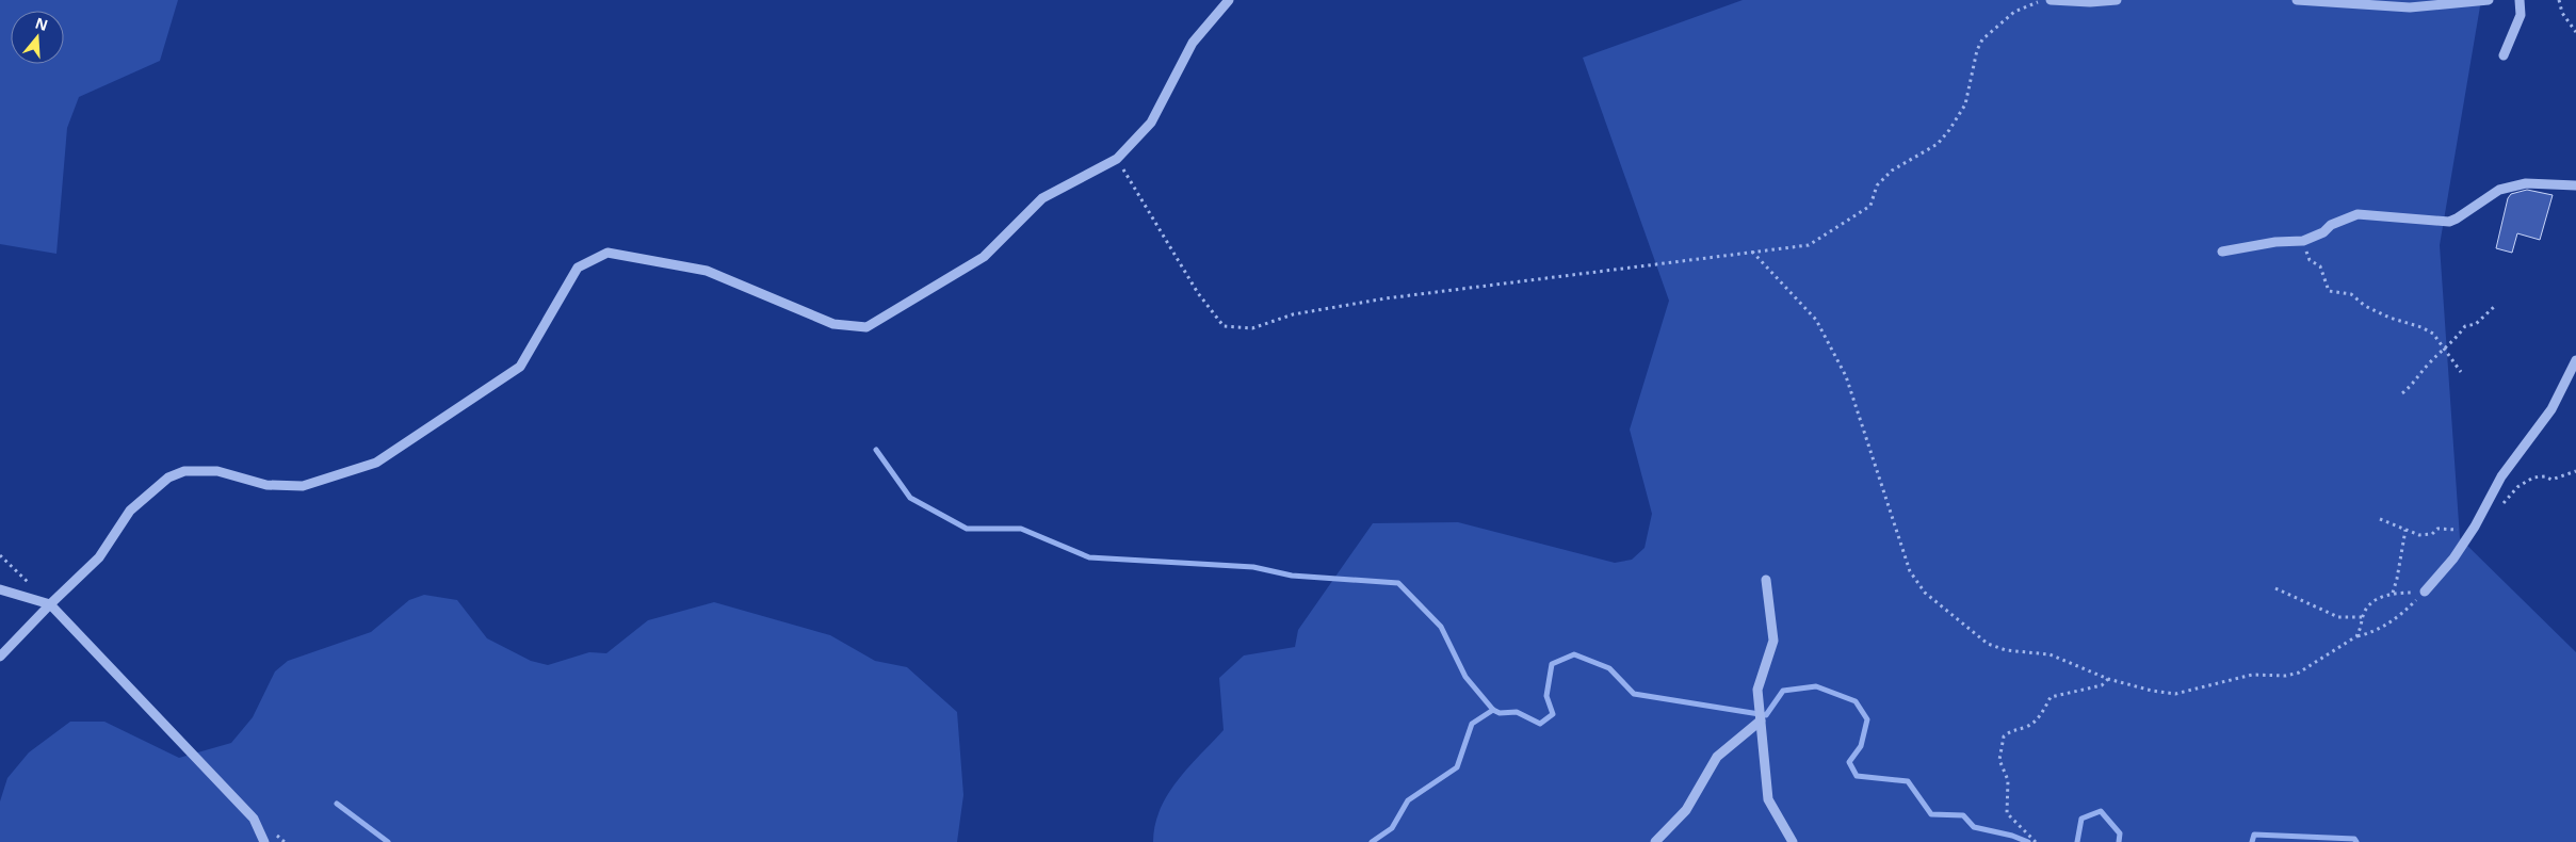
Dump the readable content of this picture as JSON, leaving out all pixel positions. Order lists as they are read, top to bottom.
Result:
{
  "north": "top"
}
